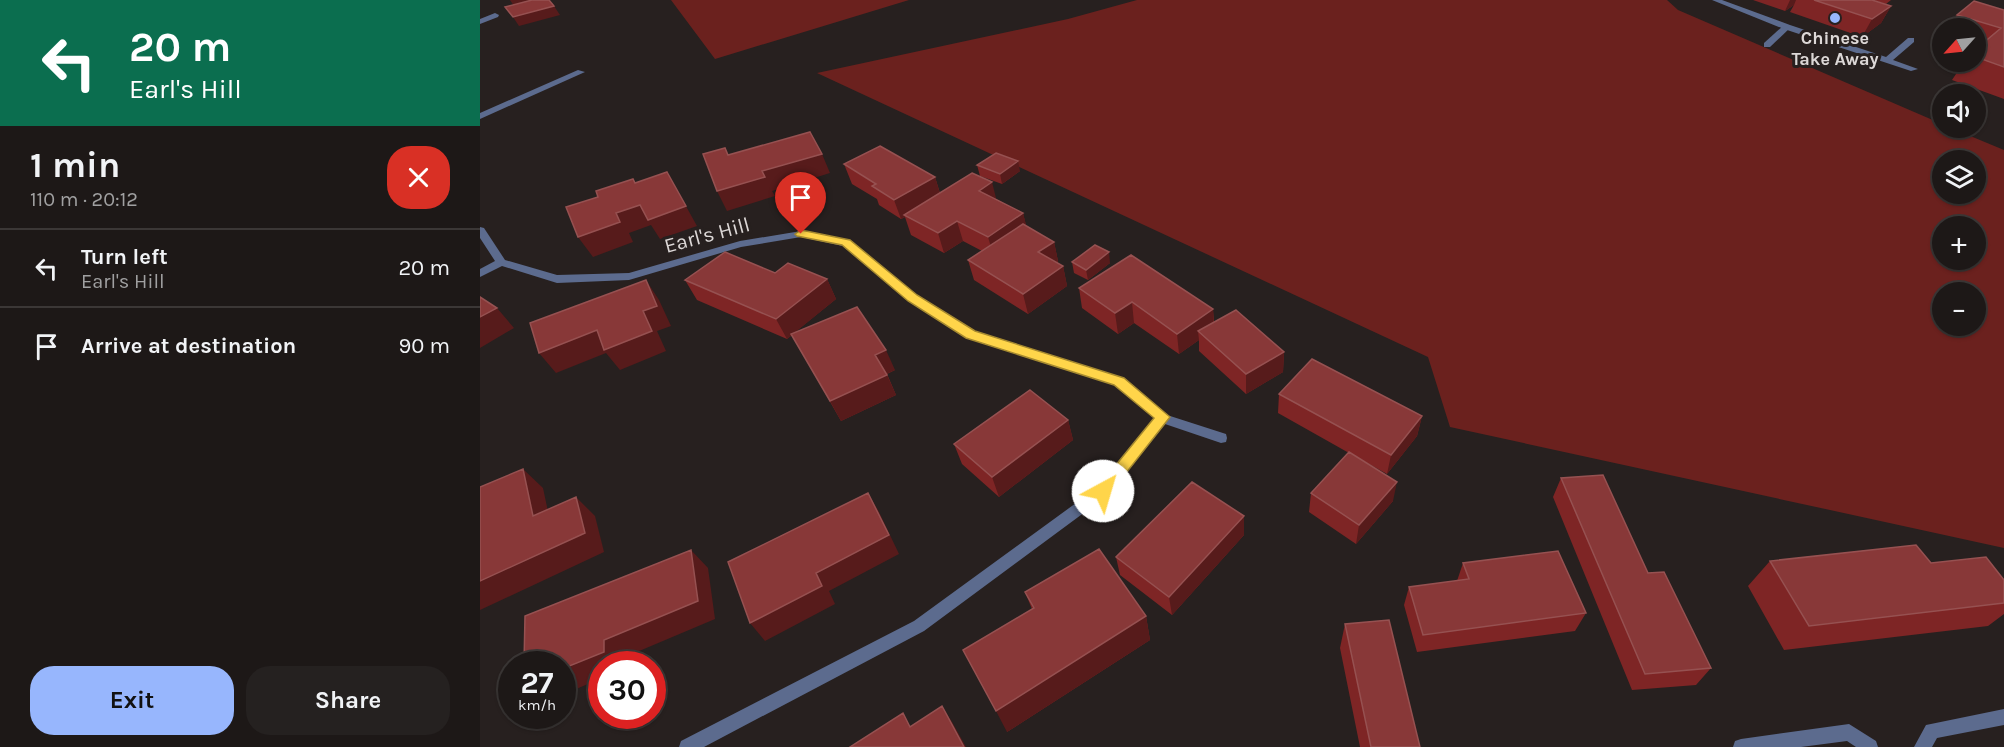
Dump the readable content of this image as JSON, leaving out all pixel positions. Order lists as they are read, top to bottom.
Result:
{
  "streets": {
    "street": ["Earl's Hill"]
  },
  "places": ["Chinese Take Away"],
  "north": "bottom left",
  "page": {
    "turn": ["20 m", "Earl's Hill"],
    "map_buttons": ["+", "−"],
    "heading": ["1 min", "110 m · 20:12"],
    "list": [
      {
        "name": "Turn left",
        "note": "Earl's Hill",
        "value": "20 m"
      },
      {
        "name": "Arrive at destination",
        "value": "90 m"
      }
    ],
    "speed": "27 km/h",
    "limit": "30",
    "buttons": ["Exit", "Share"]
  }
}
